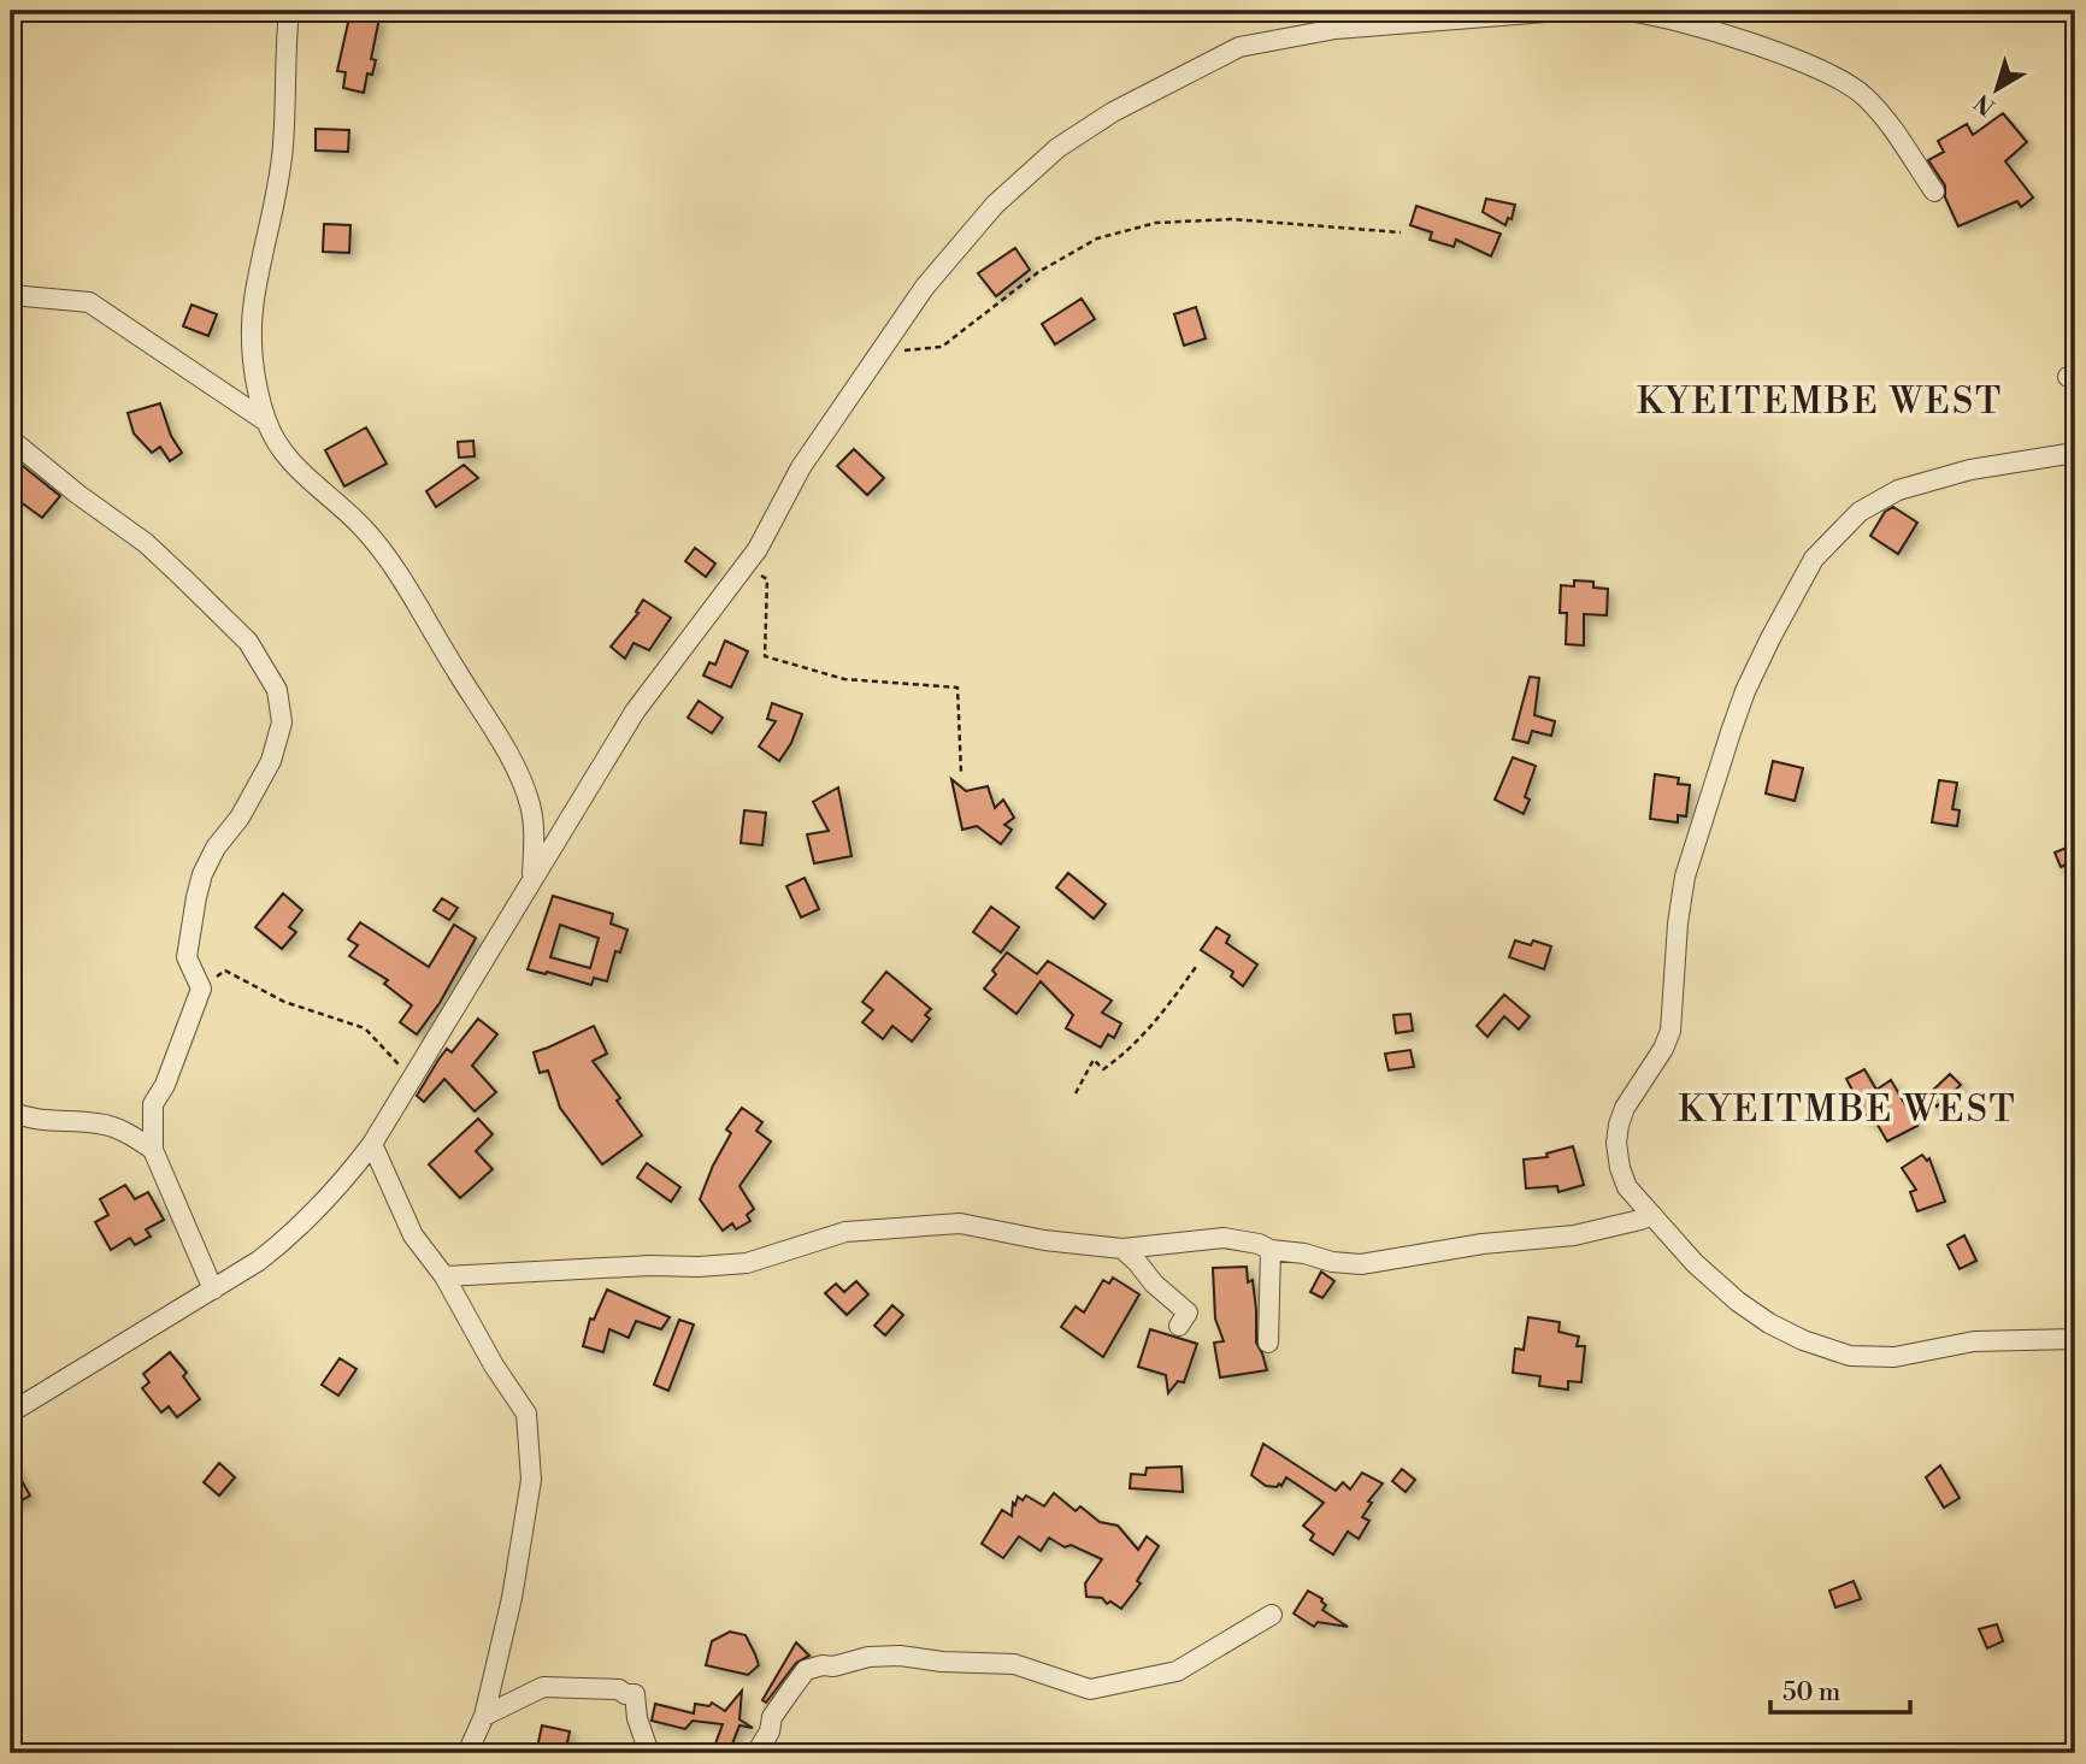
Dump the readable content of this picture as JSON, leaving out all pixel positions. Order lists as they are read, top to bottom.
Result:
{
  "districts": ["KYEITEMBE WEST", "KYEITMBE WEST"],
  "scale_bar": "50 m",
  "north": "bottom left"
}
